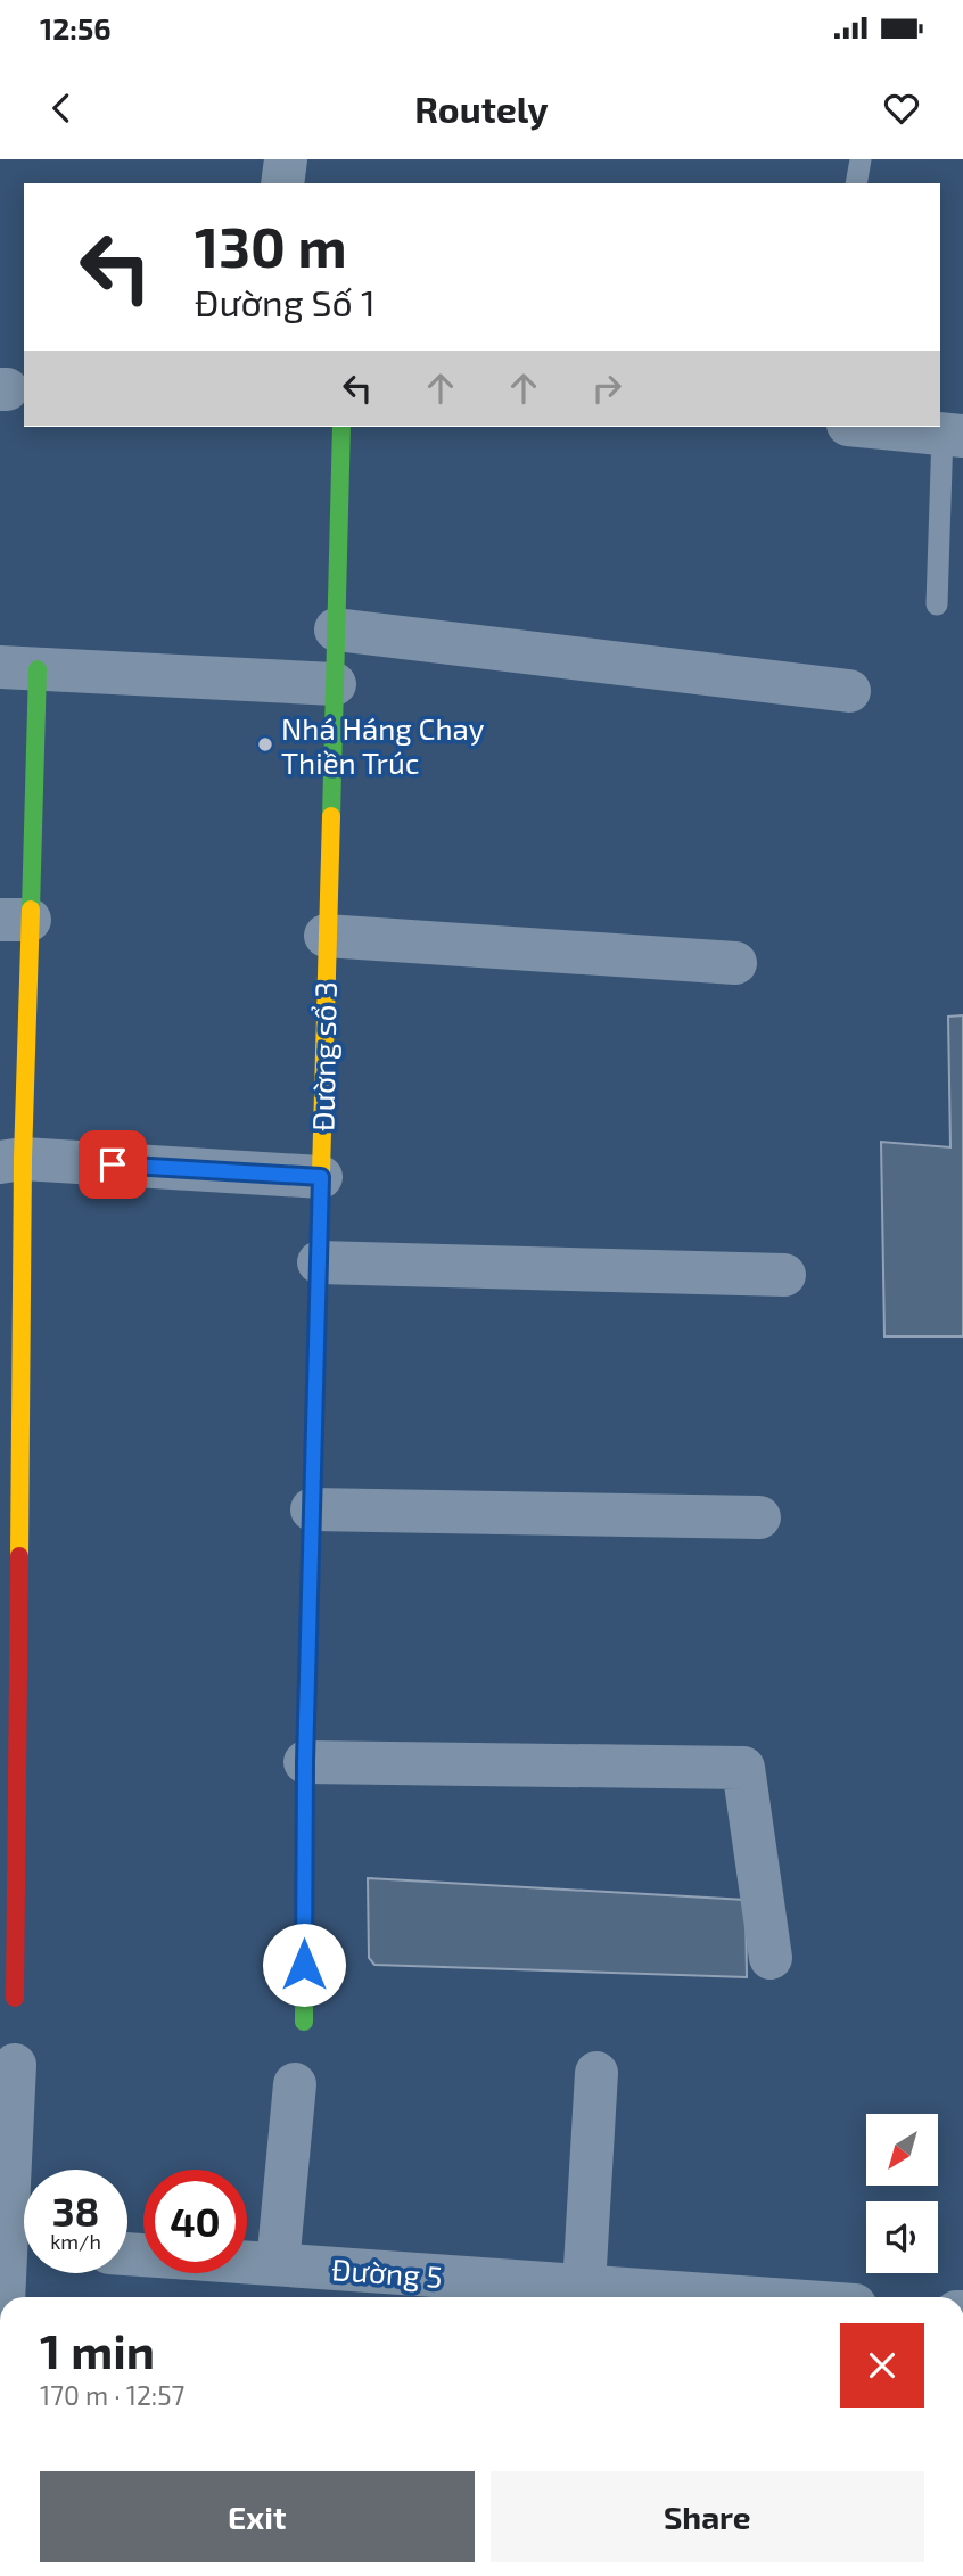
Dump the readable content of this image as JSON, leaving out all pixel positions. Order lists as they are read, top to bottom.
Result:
{
  "streets": {
    "street": ["Đường sổ 3", "Đường 5"]
  },
  "places": ["Nhá Háng Chay Thiền Trúc"],
  "north": "bottom left",
  "page": {
    "status": "12:56",
    "header": "Routely",
    "turn": ["130 m", "Đường Số 1"],
    "speed": "38 km/h",
    "limit": "40",
    "heading": ["1 min", "170 m · 12:57"],
    "buttons": ["Exit", "Share"]
  }
}
